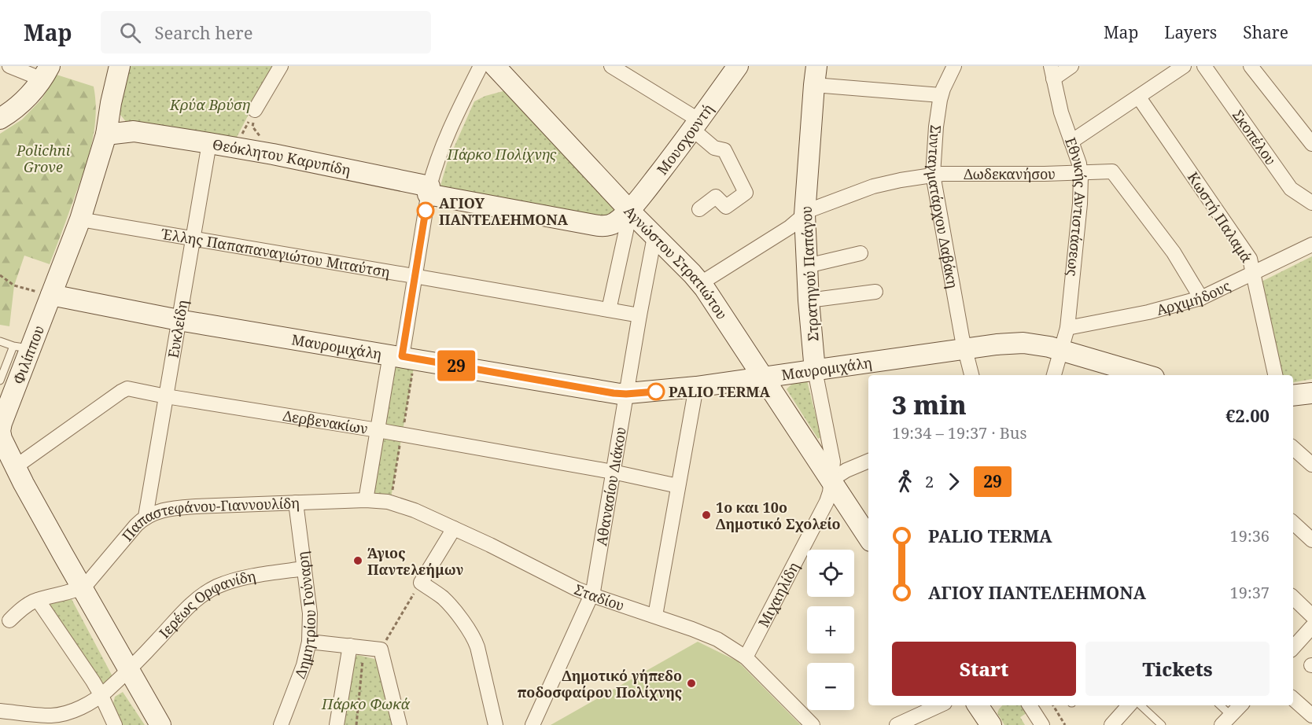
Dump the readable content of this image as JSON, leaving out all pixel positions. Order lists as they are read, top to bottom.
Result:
{
  "streets": {
    "street": [
      "Σκοπέλου",
      "Μουσχουντή",
      "Θεόκλητου Καρυπίδη",
      "Δωδεκανήσου",
      "Συνταγματάρχου Δαβάκη",
      "Εθνικής Αντιστάσεως",
      "Κωστή Παλαμά",
      "Έλλης Παπαπαναγιώτου Μιταύτση",
      "Αγνώστου Στρατιώτου",
      "Στρατηγού Παπάγου",
      "Αρχιμήδους",
      "Ευκλείδη",
      "Μαυρομιχάλη",
      "Φιλίππου",
      "Δερβενακίων",
      "Αθανασίου Διάκου",
      "Παπαστεφάνου-Γιαννουλίδη",
      "Μιχαηλίδη",
      "Σταδίου",
      "Ιερέως Ορφανίδη",
      "Δημητρίου Γούναρη"
    ]
  },
  "crossings": [
    ["Μουσχουντή", "Θεόκλητου Καρυπίδη"],
    ["Μουσχουντή", "Αγνώστου Στρατιώτου"],
    ["Θεόκλητου Καρυπίδη", "Αγνώστου Στρατιώτου"],
    ["Θεόκλητου Καρυπίδη", "Ευκλείδη"],
    ["Θεόκλητου Καρυπίδη", "Φιλίππου"],
    ["Δωδεκανήσου", "Συνταγματάρχου Δαβάκη"],
    ["Δωδεκανήσου", "Εθνικής Αντιστάσεως"],
    ["Δωδεκανήσου", "Αγνώστου Στρατιώτου"],
    ["Δωδεκανήσου", "Στρατηγού Παπάγου"],
    ["Δωδεκανήσου", "Αρχιμήδους"],
    ["Συνταγματάρχου Δαβάκη", "Μαυρομιχάλη"],
    ["Εθνικής Αντιστάσεως", "Αρχιμήδους"],
    ["Εθνικής Αντιστάσεως", "Μαυρομιχάλη"],
    ["Κωστή Παλαμά", "Αρχιμήδους"],
    ["Έλλης Παπαπαναγιώτου Μιταύτση", "Ευκλείδη"],
    ["Έλλης Παπαπαναγιώτου Μιταύτση", "Φιλίππου"],
    ["Έλλης Παπαπαναγιώτου Μιταύτση", "Αθανασίου Διάκου"],
    ["Αγνώστου Στρατιώτου", "Στρατηγού Παπάγου"],
    ["Αγνώστου Στρατιώτου", "Μαυρομιχάλη"],
    ["Αγνώστου Στρατιώτου", "Αθανασίου Διάκου"],
    ["Αγνώστου Στρατιώτου", "Μιχαηλίδη"],
    ["Στρατηγού Παπάγου", "Μαυρομιχάλη"],
    ["Στρατηγού Παπάγου", "Μιχαηλίδη"],
    ["Ευκλείδη", "Μαυρομιχάλη"],
    ["Ευκλείδη", "Δερβενακίων"],
    ["Ευκλείδη", "Παπαστεφάνου-Γιαννουλίδη"],
    ["Μαυρομιχάλη", "Φιλίππου"],
    ["Μαυρομιχάλη", "Αθανασίου Διάκου"],
    ["Φιλίππου", "Δερβενακίων"],
    ["Φιλίππου", "Παπαστεφάνου-Γιαννουλίδη"],
    ["Φιλίππου", "Ιερέως Ορφανίδη"],
    ["Δερβενακίων", "Αθανασίου Διάκου"],
    ["Αθανασίου Διάκου", "Σταδίου"],
    ["Παπαστεφάνου-Γιαννουλίδη", "Σταδίου"],
    ["Παπαστεφάνου-Γιαννουλίδη", "Δημητρίου Γούναρη"],
    ["Μιχαηλίδη", "Σταδίου"],
    ["Ιερέως Ορφανίδη", "Δημητρίου Γούναρη"]
  ],
  "parks": [
    "Κρύα Βρύση",
    "Polichni Grove",
    "Πάρκο Πολίχνης",
    "Πάρκο Φωκά"
  ],
  "places": [
    "ΑΓΙΟΥ ΠΑΝΤΕΛΕΗΜΟΝΑ",
    "PALIO TERMA",
    "1ο και 10ο Δημοτικό Σχολείο",
    "Άγιος Παντελεήμων",
    "Δημοτικό γήπεδο ποδοσφαίρου Πολίχνης"
  ],
  "lines": ["bus line 29"],
  "page": {
    "header": "Map",
    "search": "Search here",
    "nav": ["Map", "Layers", "Share"],
    "on_map": "29",
    "heading": ["3 min", "19:34 – 19:37 · Bus", "€2.00"],
    "legs": ["2", "29"],
    "list": [
      {
        "name": "PALIO TERMA",
        "value": "19:36"
      },
      {
        "name": "ΑΓΙΟΥ ΠΑΝΤΕΛΕΗΜΟΝΑ",
        "value": "19:37"
      }
    ],
    "map_buttons": ["+", "−"],
    "buttons": ["Start", "Tickets"]
  }
}
